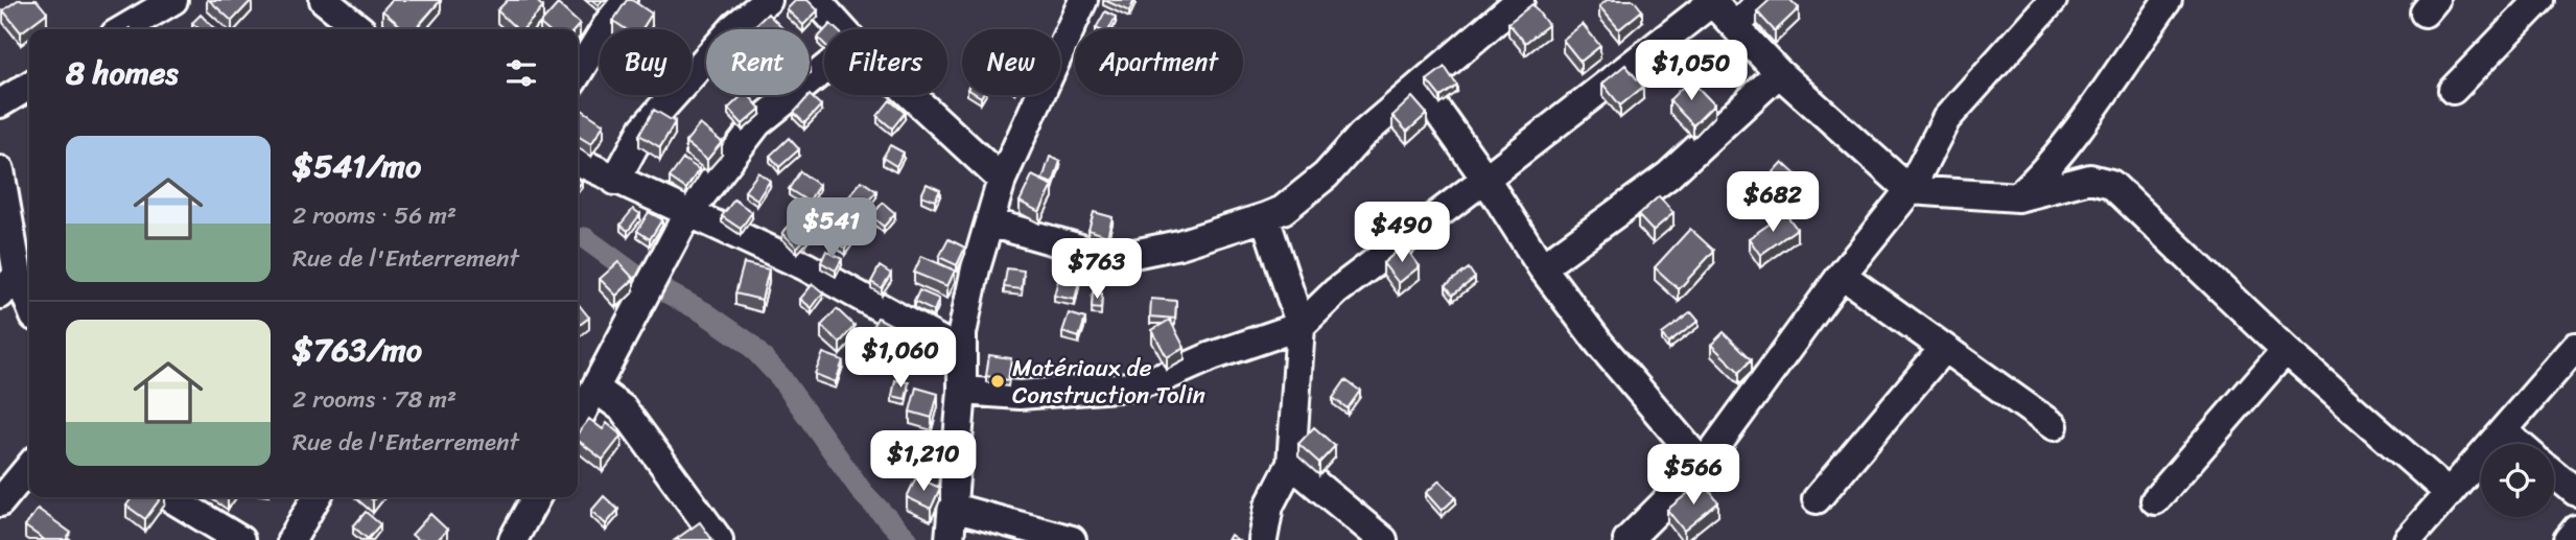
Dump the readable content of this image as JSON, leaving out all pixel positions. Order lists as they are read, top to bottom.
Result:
{
  "places": ["Matériaux de Construction Tolin"],
  "page": {
    "chip": [
      "Buy",
      "Rent",
      "Filters",
      "New",
      "Apartment"
    ],
    "heading": "8 homes",
    "price": [
      "$1,050",
      "$682",
      "$541",
      "$490",
      "$763",
      "$1,060",
      "$1,210",
      "$566"
    ],
    "list": [
      {
        "name": "$541/mo",
        "note": "2 rooms · 56 m² · Rue de l'Enterrement"
      },
      {
        "name": "$763/mo",
        "note": "2 rooms · 78 m² · Rue de l'Enterrement"
      }
    ]
  }
}
